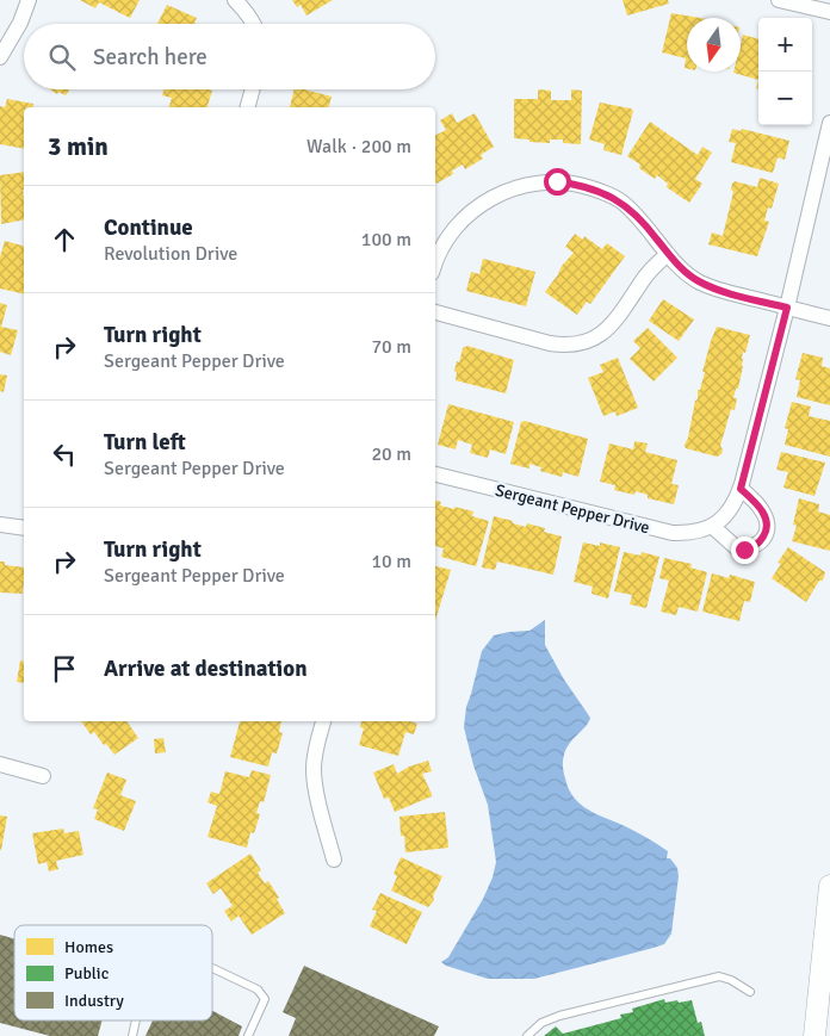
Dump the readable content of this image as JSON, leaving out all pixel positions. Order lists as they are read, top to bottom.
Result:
{
  "streets": {
    "street": ["Sergeant Pepper Drive"]
  },
  "legend": ["Homes", "Public", "Industry"],
  "north": "bottom",
  "page": {
    "map_buttons": ["+", "−"],
    "search": "Search here",
    "heading": ["3 min", "Walk · 200 m"],
    "list": [
      ["Continue", "Revolution Drive", "100 m"],
      ["Turn right", "Sergeant Pepper Drive", "70 m"],
      ["Turn left", "Sergeant Pepper Drive", "20 m"],
      ["Turn right", "Sergeant Pepper Drive", "10 m"],
      "Arrive at destination"
    ]
  }
}
